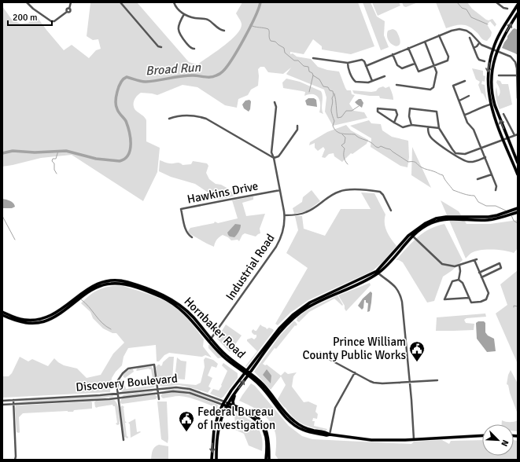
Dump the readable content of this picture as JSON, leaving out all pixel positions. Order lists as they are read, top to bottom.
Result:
{
  "streets": {
    "main road": ["Hornbaker Road", "Discovery Boulevard"],
    "street": ["Hawkins Drive", "Industrial Road"]
  },
  "crossings": [
    ["Hawkins Drive", "Industrial Road"],
    ["Industrial Road", "Hornbaker Road"]
  ],
  "water": ["Broad Run"],
  "places": {
    "public building": ["Prince William County Public Works", "Federal Bureau of Investigation"]
  },
  "scale_bar": "200 m",
  "north": "bottom right"
}
